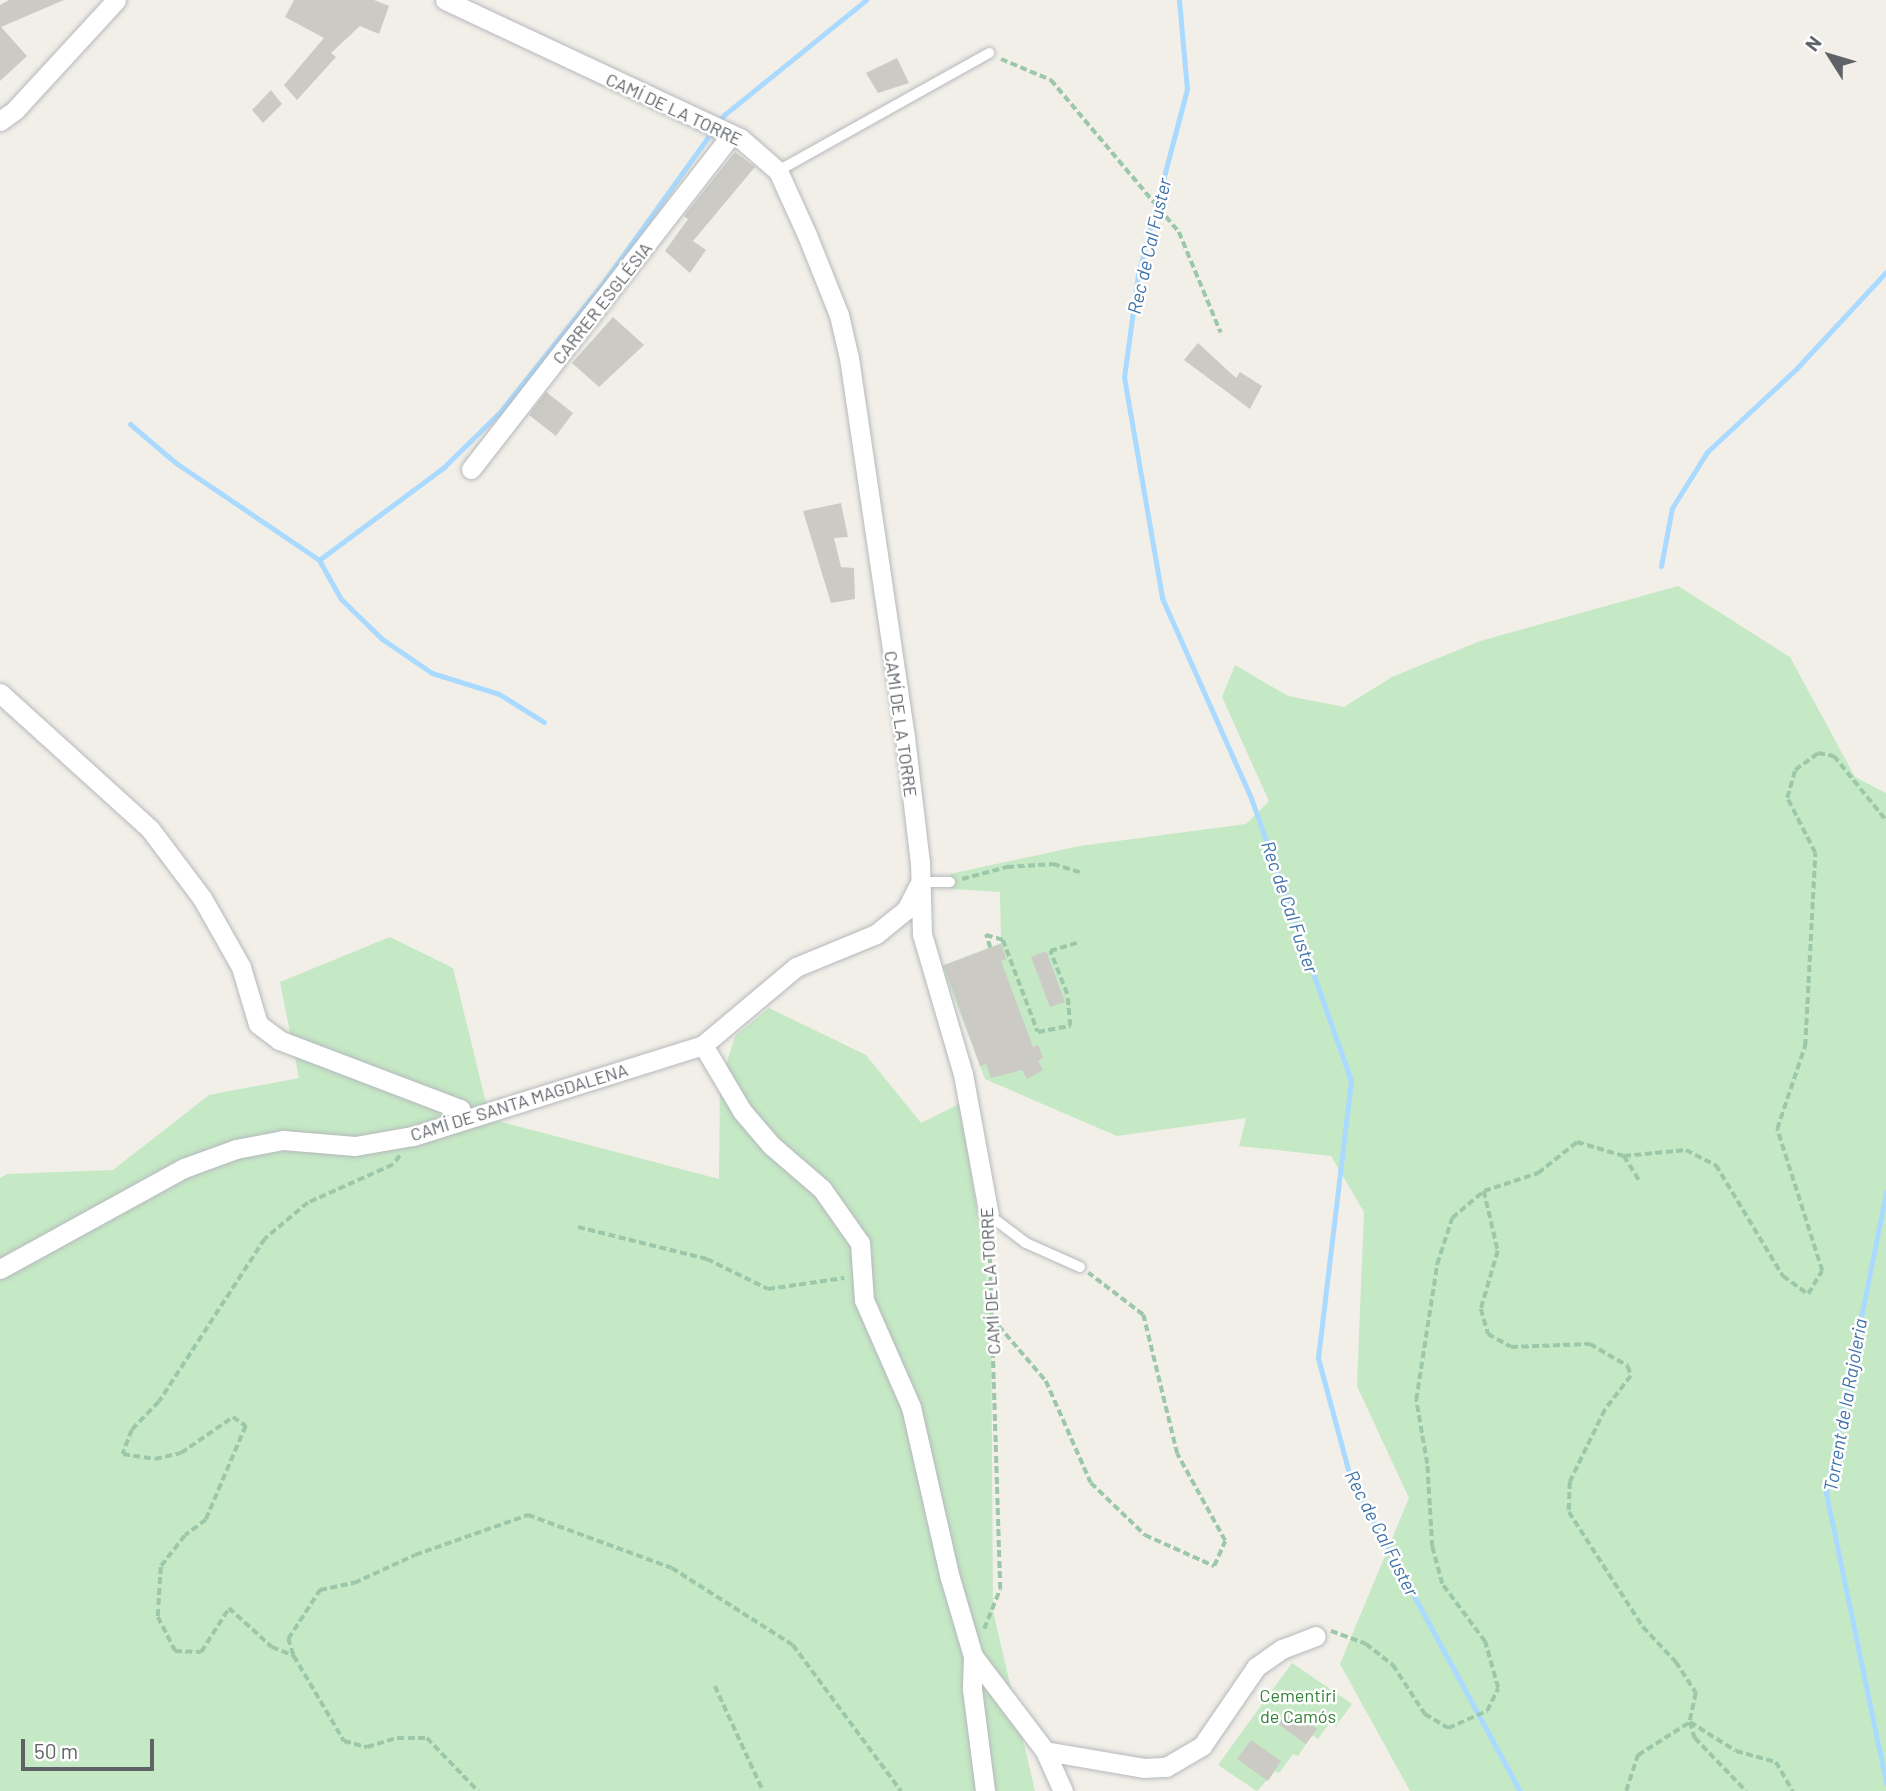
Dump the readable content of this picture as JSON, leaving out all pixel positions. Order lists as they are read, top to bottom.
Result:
{
  "streets": {
    "street": ["CAMÍ DE LA TORRE", "CARRER ESGLÉSIA", "CAMÍ DE SANTA MAGDALENA"]
  },
  "crossings": [
    ["CAMÍ DE LA TORRE", "CARRER ESGLÉSIA"],
    ["CAMÍ DE LA TORRE", "CAMÍ DE SANTA MAGDALENA"]
  ],
  "water": ["Rec de Cal Fuster", "Torrent de la Rajoleria"],
  "parks": ["Cementiri de Camós"],
  "scale_bar": "50 m",
  "north": "top left"
}
